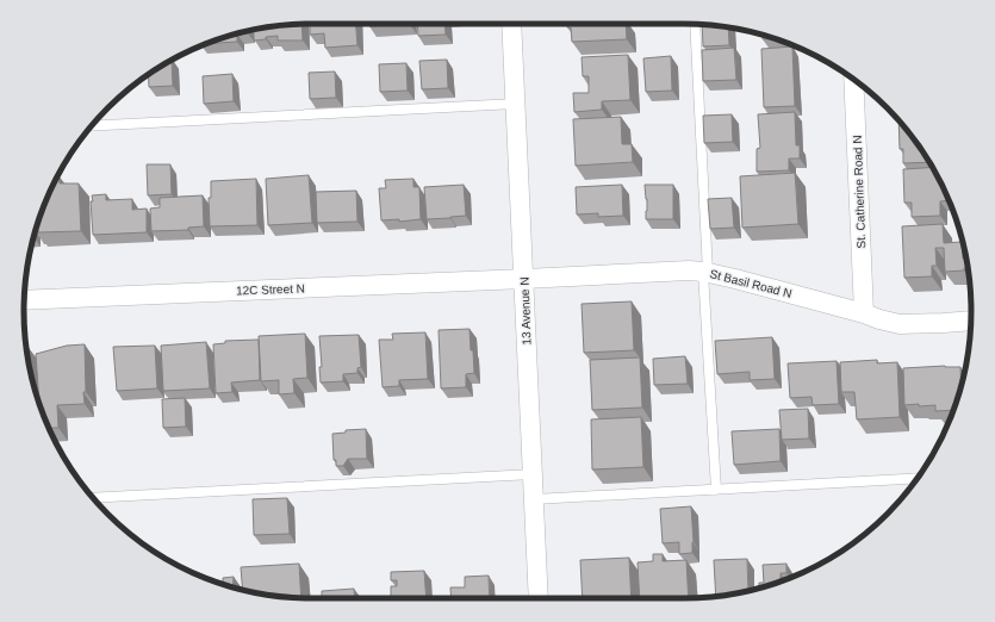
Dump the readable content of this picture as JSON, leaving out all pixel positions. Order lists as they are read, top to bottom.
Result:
{
  "streets": {
    "street": [
      "St. Catherine Road N",
      "St Basil Road N",
      "12C Street N",
      "13 Avenue N"
    ]
  },
  "crossings": [
    ["St. Catherine Road N", "St Basil Road N"],
    ["St Basil Road N", "12C Street N"],
    ["St Basil Road N", "13 Avenue N"],
    ["12C Street N", "13 Avenue N"]
  ]
}
